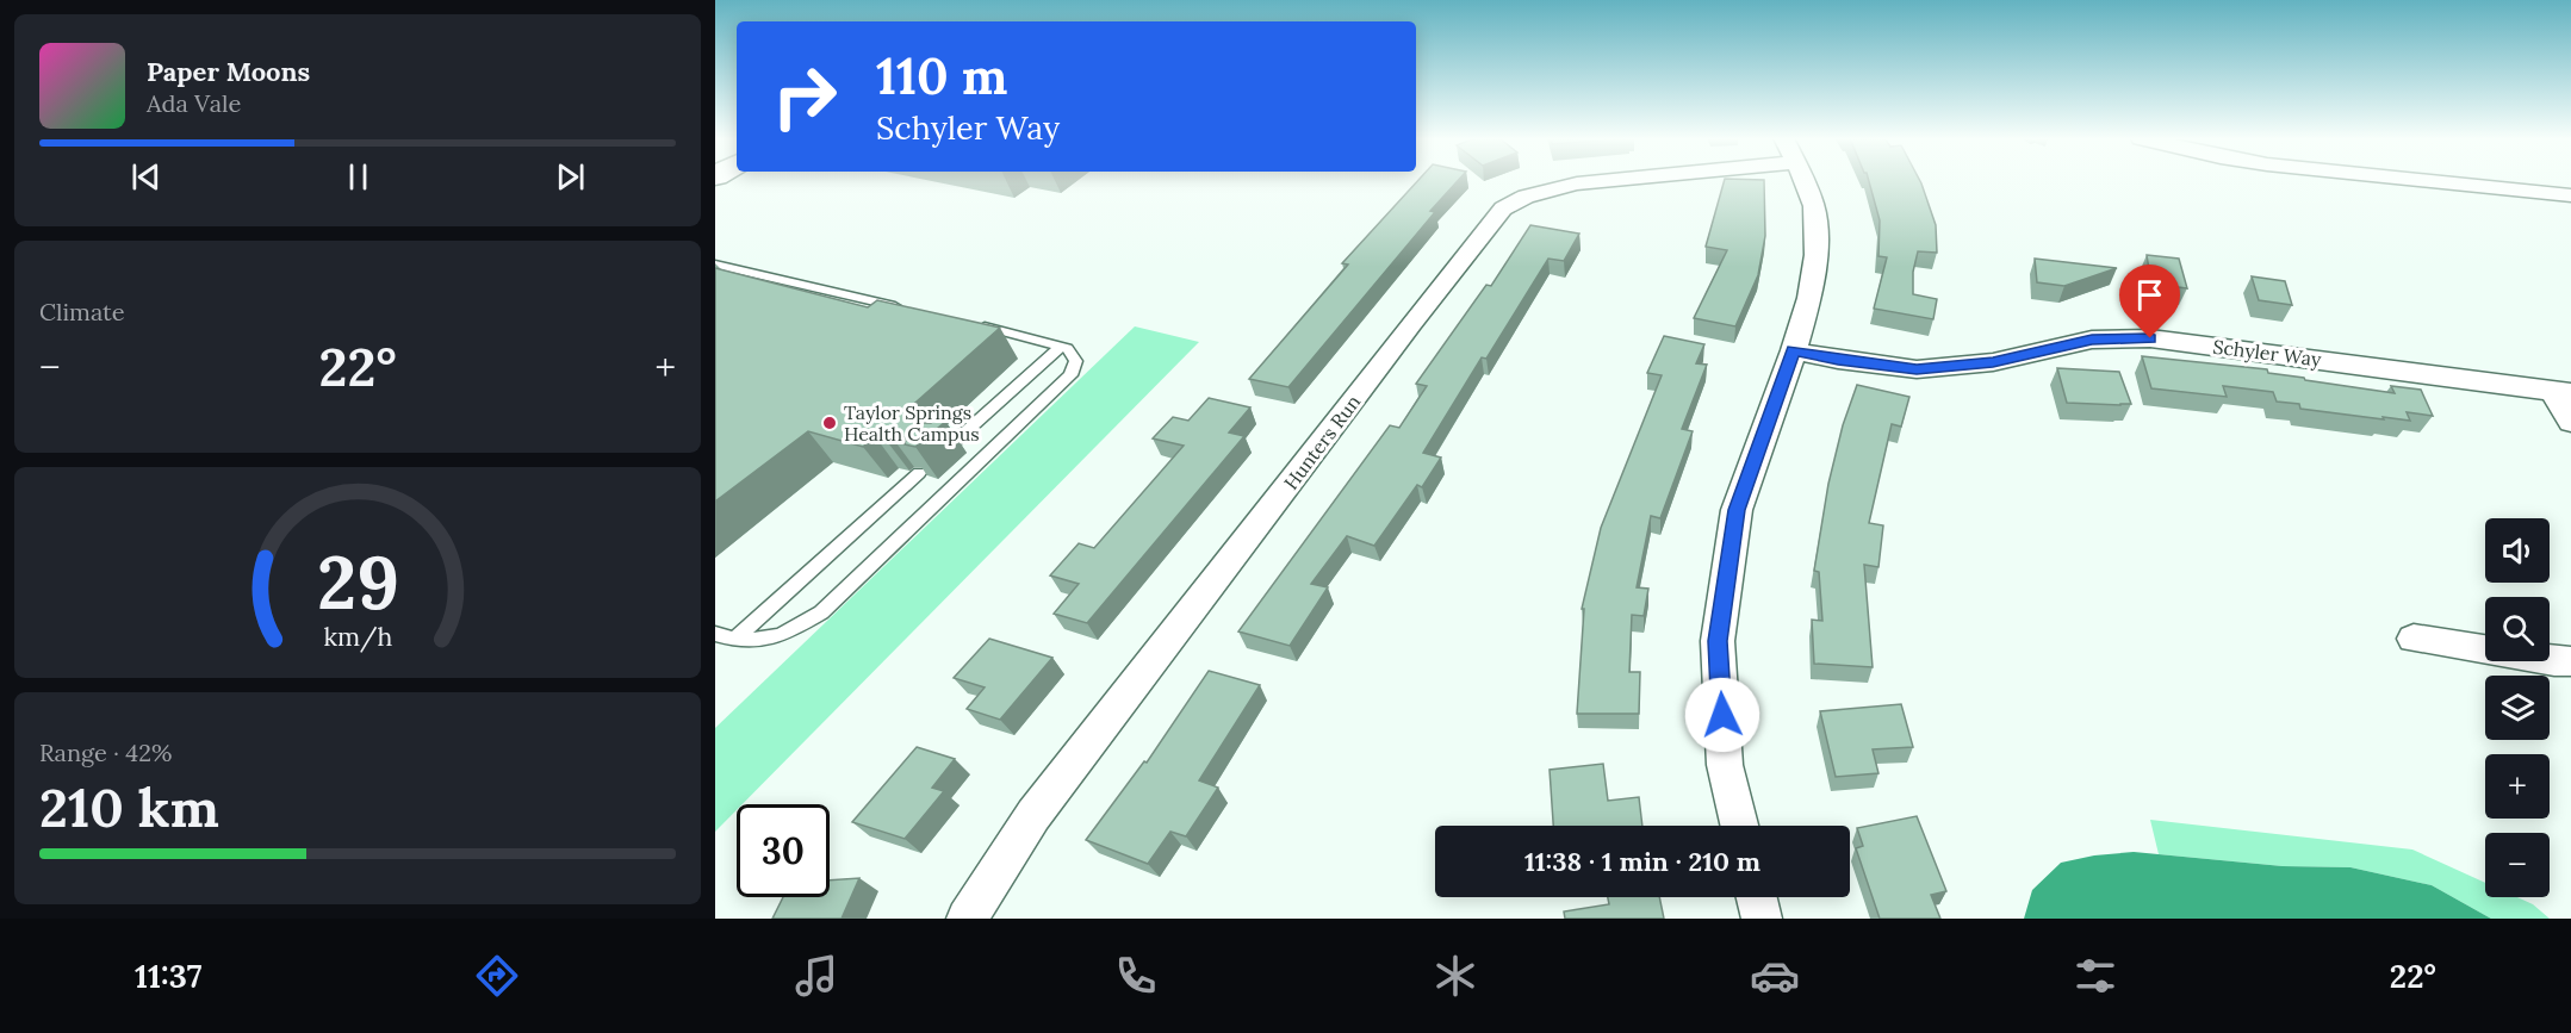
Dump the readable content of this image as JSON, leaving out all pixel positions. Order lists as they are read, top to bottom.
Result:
{
  "streets": {
    "street": ["Schyler Way", "Hunters Run"]
  },
  "places": ["Taylor Springs Health Campus"],
  "page": {
    "turn": ["110 m", "Schyler Way"],
    "song": ["Paper Moons", "Ada Vale"],
    "tile": [
      "Climate",
      ["Range · 42%", "210 km"]
    ],
    "heat": ["−", "22°", "+"],
    "map_buttons": ["+", "−"],
    "limit": "30",
    "trip": "11:38 · 1 min · 210 m",
    "tabs": ["11:37", "22°"],
    "gauge": ["29", "km/h"]
  }
}
